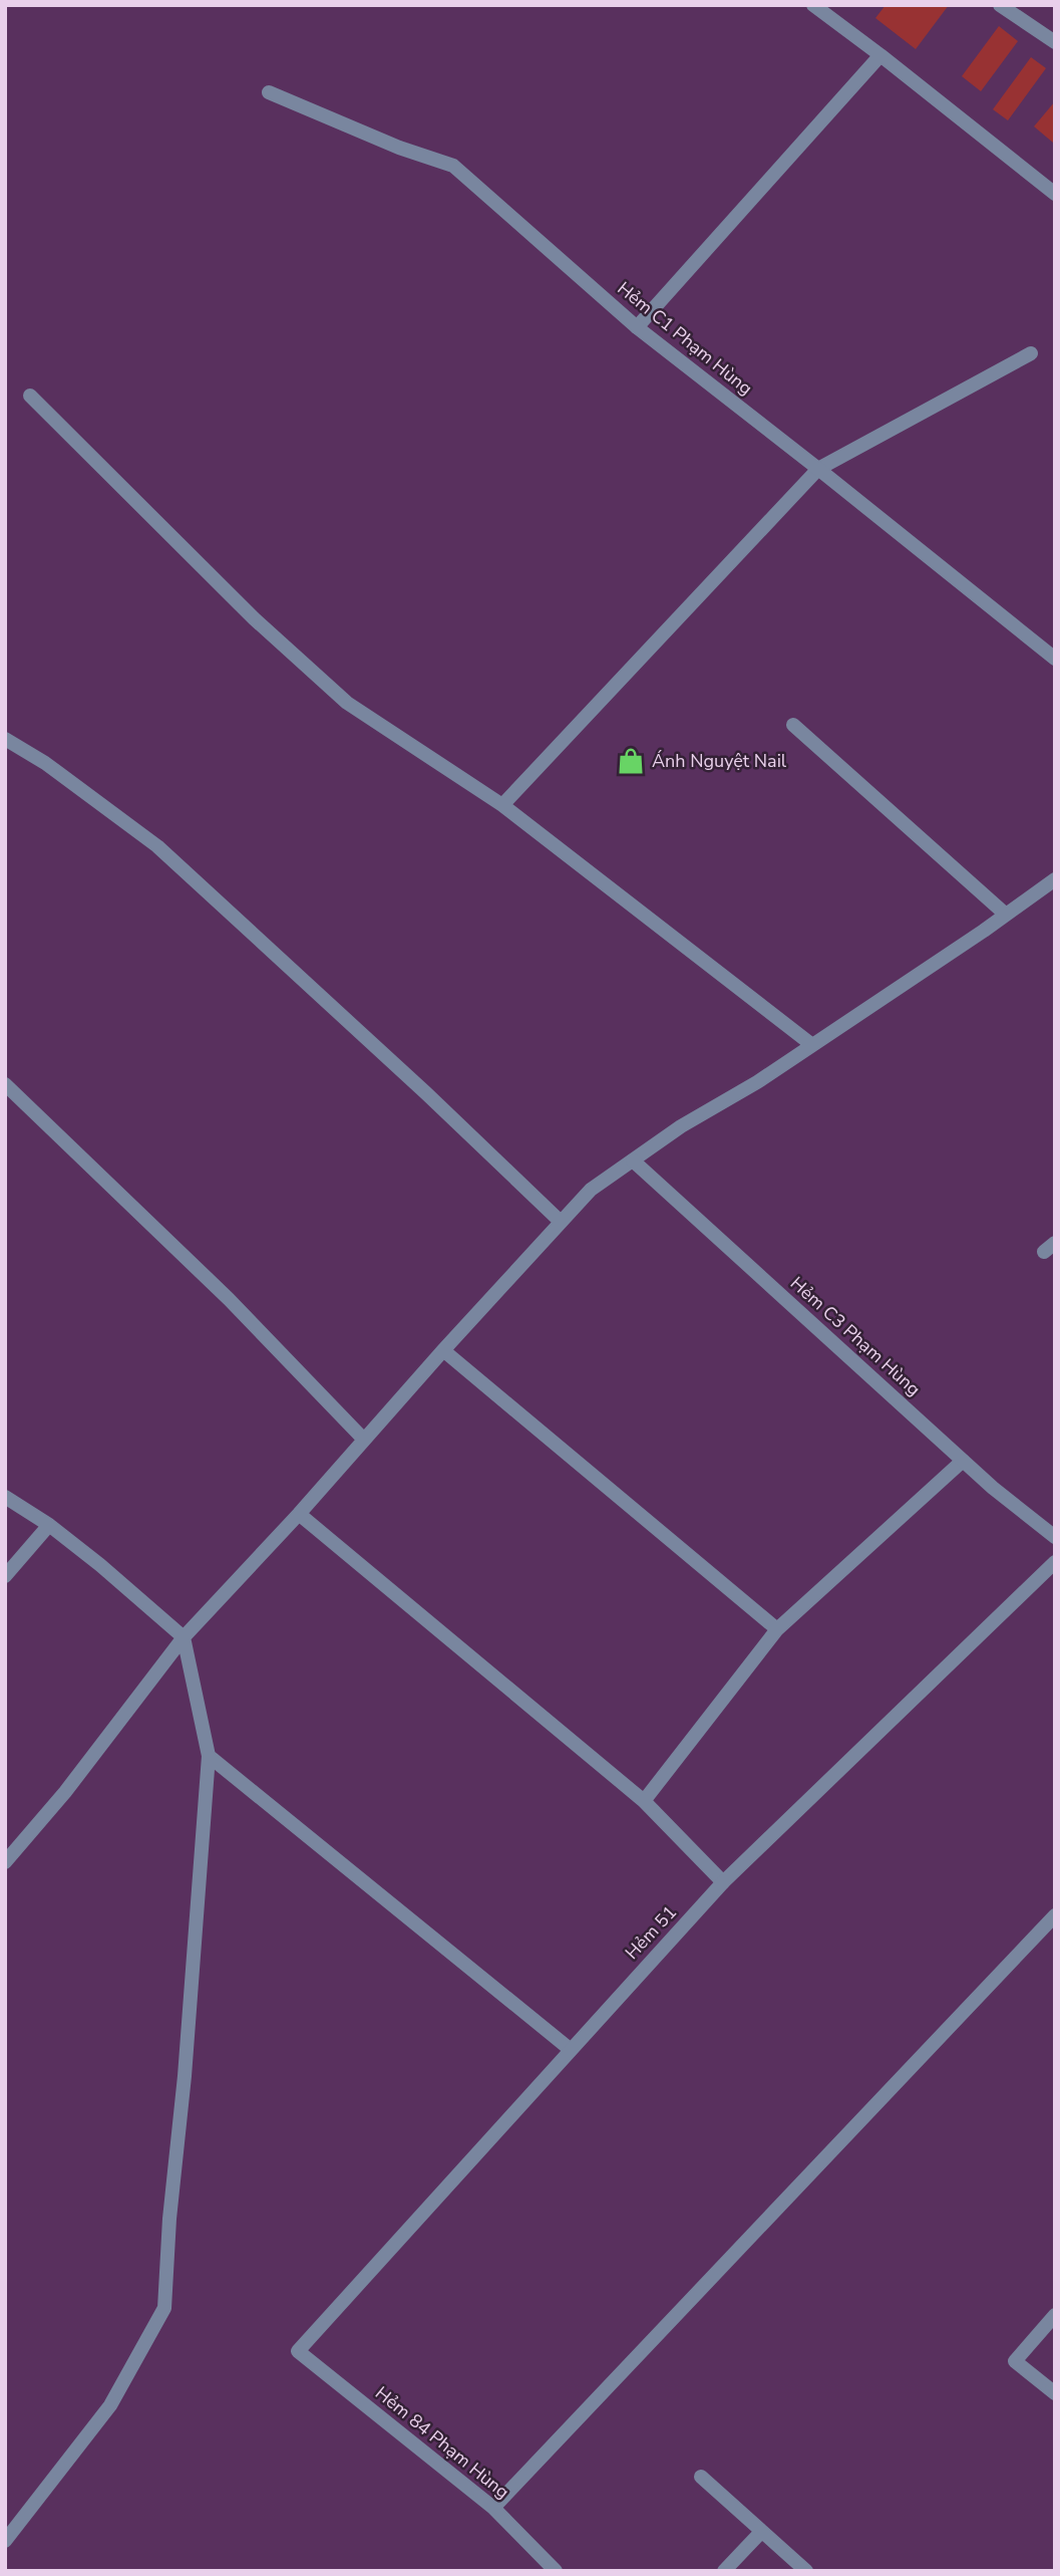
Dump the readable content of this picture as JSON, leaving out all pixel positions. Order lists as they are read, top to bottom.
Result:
{
  "streets": {
    "street": [
      "Hẻm C1 Phạm Hùng",
      "Hẻm C3 Phạm Hùng",
      "Hẻm 51",
      "Hẻm 84 Phạm Hùng"
    ]
  },
  "crossings": [
    ["Hẻm 51", "Hẻm 84 Phạm Hùng"]
  ],
  "places": {
    "shop": ["Ánh Nguyệt Nail"]
  }
}
